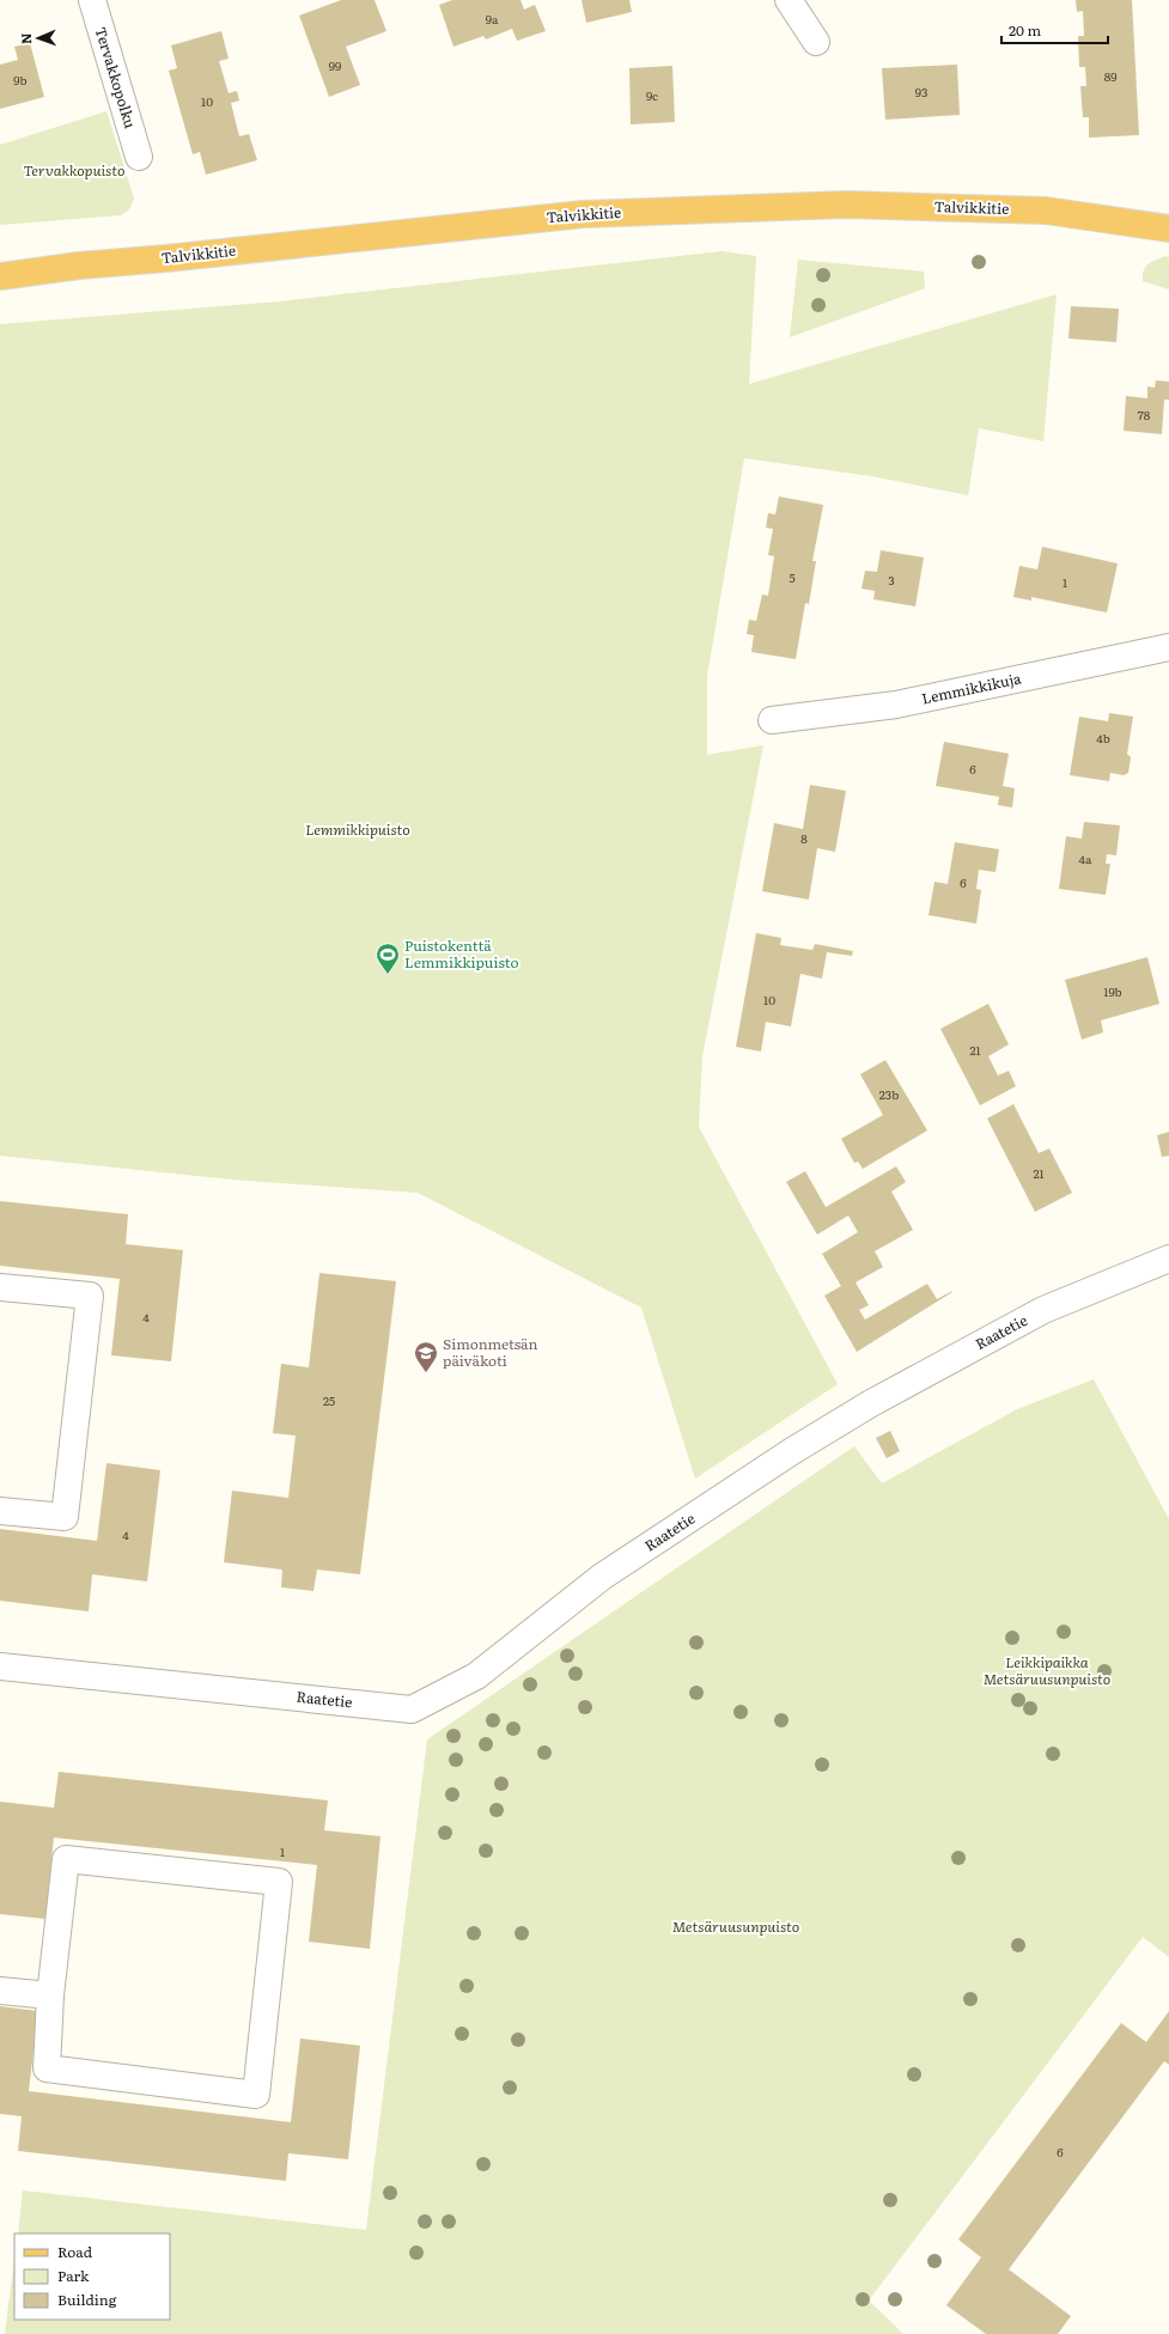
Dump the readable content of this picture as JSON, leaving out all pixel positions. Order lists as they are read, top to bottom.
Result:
{
  "streets": {
    "main road": ["Talvikkitie"],
    "street": ["Tervakkopolku", "Lemmikkikuja", "Raatetie"]
  },
  "parks": [
    "Tervakkopuisto",
    "Lemmikkipuisto",
    "Leikkipaikka Metsäruusunpuisto",
    "Metsäruusunpuisto"
  ],
  "places": {
    "sports": ["Puistokenttä Lemmikkipuisto"],
    "school or university": ["Simonmetsän päiväkoti"]
  },
  "house_numbers": [
    "9a",
    "99",
    "89",
    "9b",
    "93",
    "9c",
    "10",
    "78",
    "5",
    "3",
    "1",
    "4b",
    "6",
    "8",
    "4a",
    "6",
    "19b",
    "10",
    "21",
    "23b",
    "21",
    "4",
    "25",
    "4",
    "1",
    "6"
  ],
  "legend": ["Road", "Park", "Building"],
  "scale_bar": "20 m",
  "north": "left"
}
